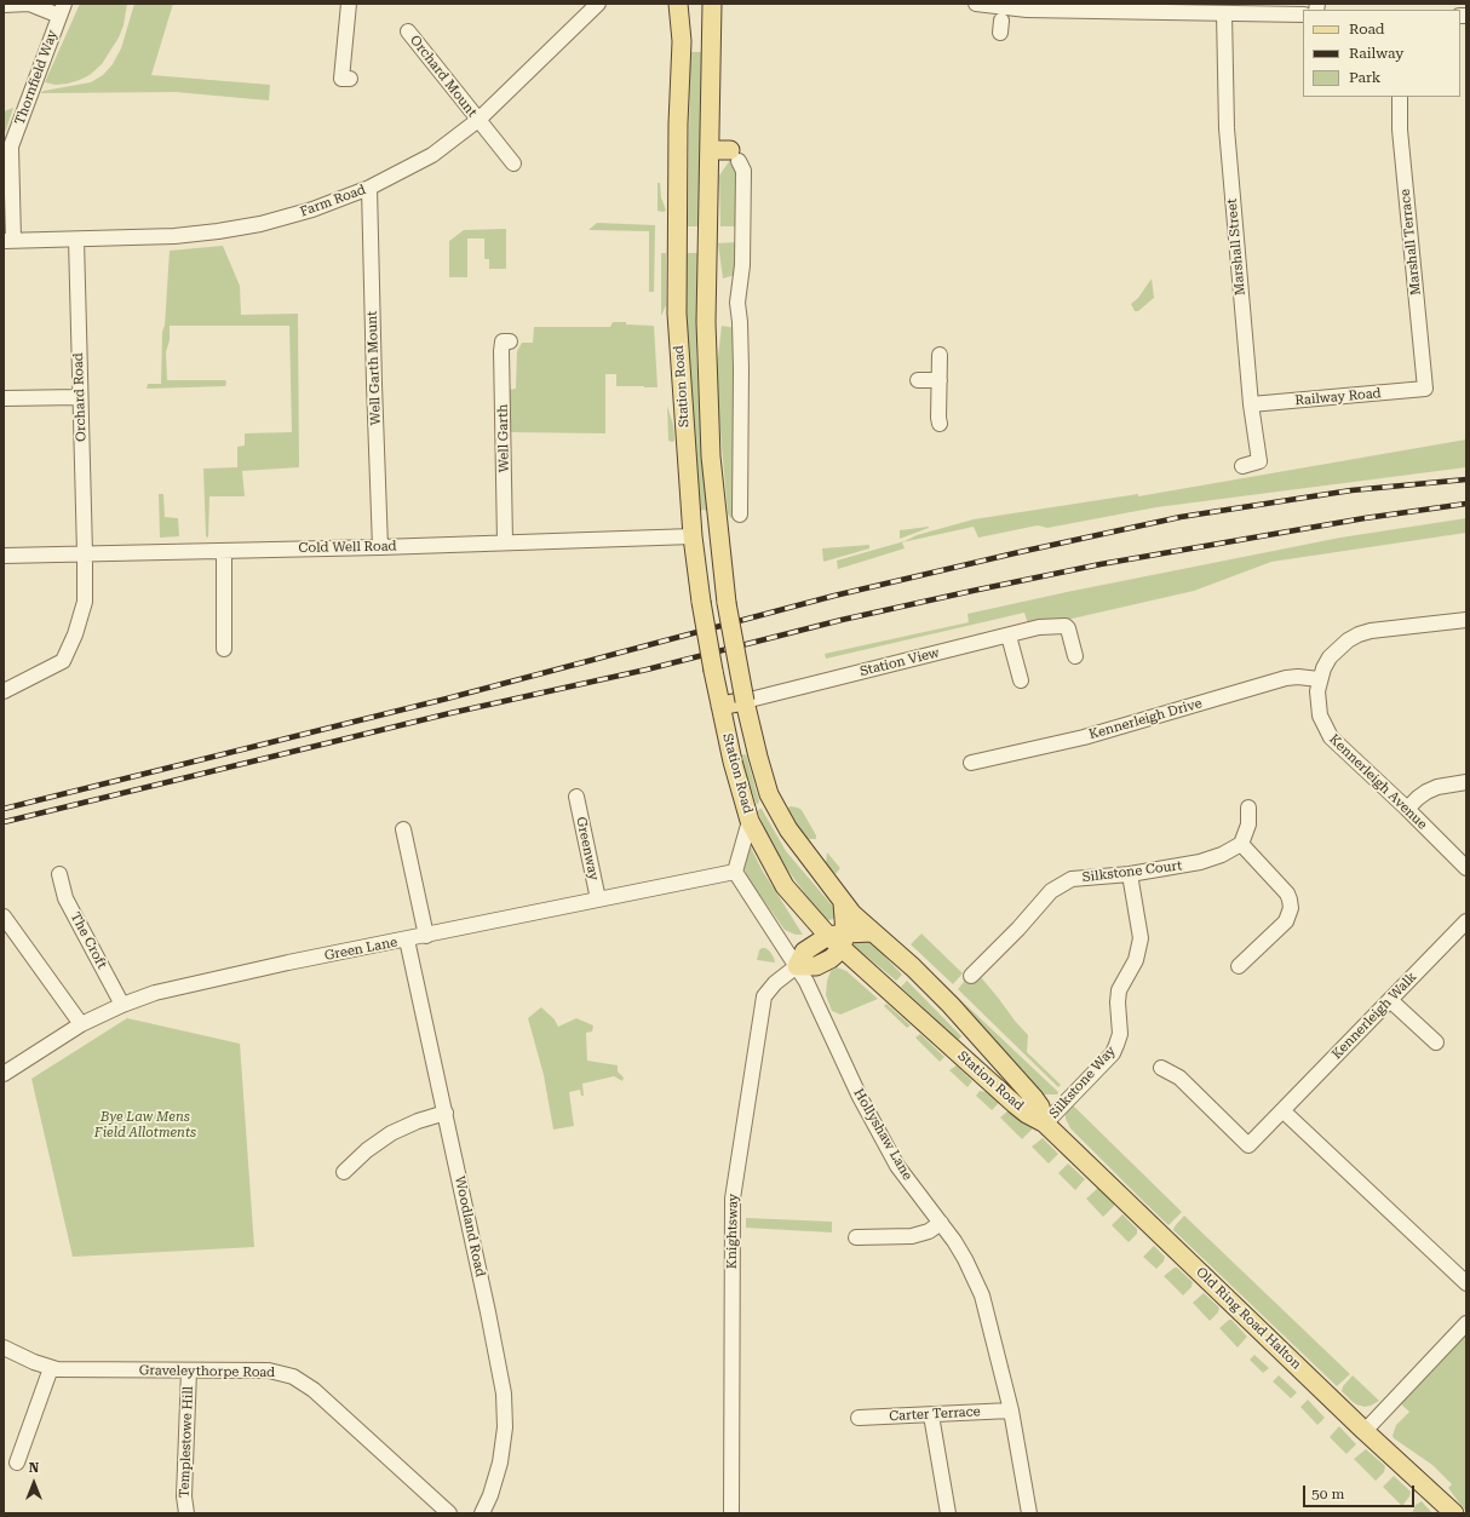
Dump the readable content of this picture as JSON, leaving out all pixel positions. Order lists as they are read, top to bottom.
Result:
{
  "streets": {
    "main road": ["Station Road", "Old Ring Road Halton"],
    "street": [
      "Orchard Mount",
      "Thornfield Way",
      "Farm Road",
      "Marshall Terrace",
      "Marshall Street",
      "Well Garth Mount",
      "Orchard Road",
      "Railway Road",
      "Well Garth",
      "Cold Well Road",
      "Station View",
      "Kennerleigh Drive",
      "Kennerleigh Avenue",
      "Greenway",
      "Silkstone Court",
      "The Croft",
      "Green Lane",
      "Kennerleigh Walk",
      "Silkstone Way",
      "Hollyshaw Lane",
      "Woodland Road",
      "Knightsway",
      "Graveleythorpe Road",
      "Carter Terrace",
      "Templestowe Hill"
    ]
  },
  "crossings": [
    ["Orchard Mount", "Farm Road"],
    ["Thornfield Way", "Farm Road"],
    ["Farm Road", "Well Garth Mount"],
    ["Farm Road", "Orchard Road"],
    ["Marshall Terrace", "Railway Road"],
    ["Marshall Street", "Railway Road"],
    ["Well Garth Mount", "Cold Well Road"],
    ["Station Road", "Cold Well Road"],
    ["Station Road", "Station View"],
    ["Station Road", "Silkstone Way"],
    ["Station Road", "Old Ring Road Halton"],
    ["Orchard Road", "Cold Well Road"],
    ["Well Garth", "Cold Well Road"],
    ["Kennerleigh Drive", "Kennerleigh Avenue"],
    ["Greenway", "Green Lane"],
    ["Silkstone Court", "Silkstone Way"],
    ["The Croft", "Green Lane"],
    ["Green Lane", "Hollyshaw Lane"],
    ["Green Lane", "Woodland Road"],
    ["Silkstone Way", "Old Ring Road Halton"],
    ["Hollyshaw Lane", "Knightsway"],
    ["Hollyshaw Lane", "Carter Terrace"],
    ["Graveleythorpe Road", "Templestowe Hill"]
  ],
  "parks": ["Bye Law Mens Field Allotments"],
  "legend": ["Road", "Railway", "Park"],
  "scale_bar": "50 m",
  "north": "top"
}
